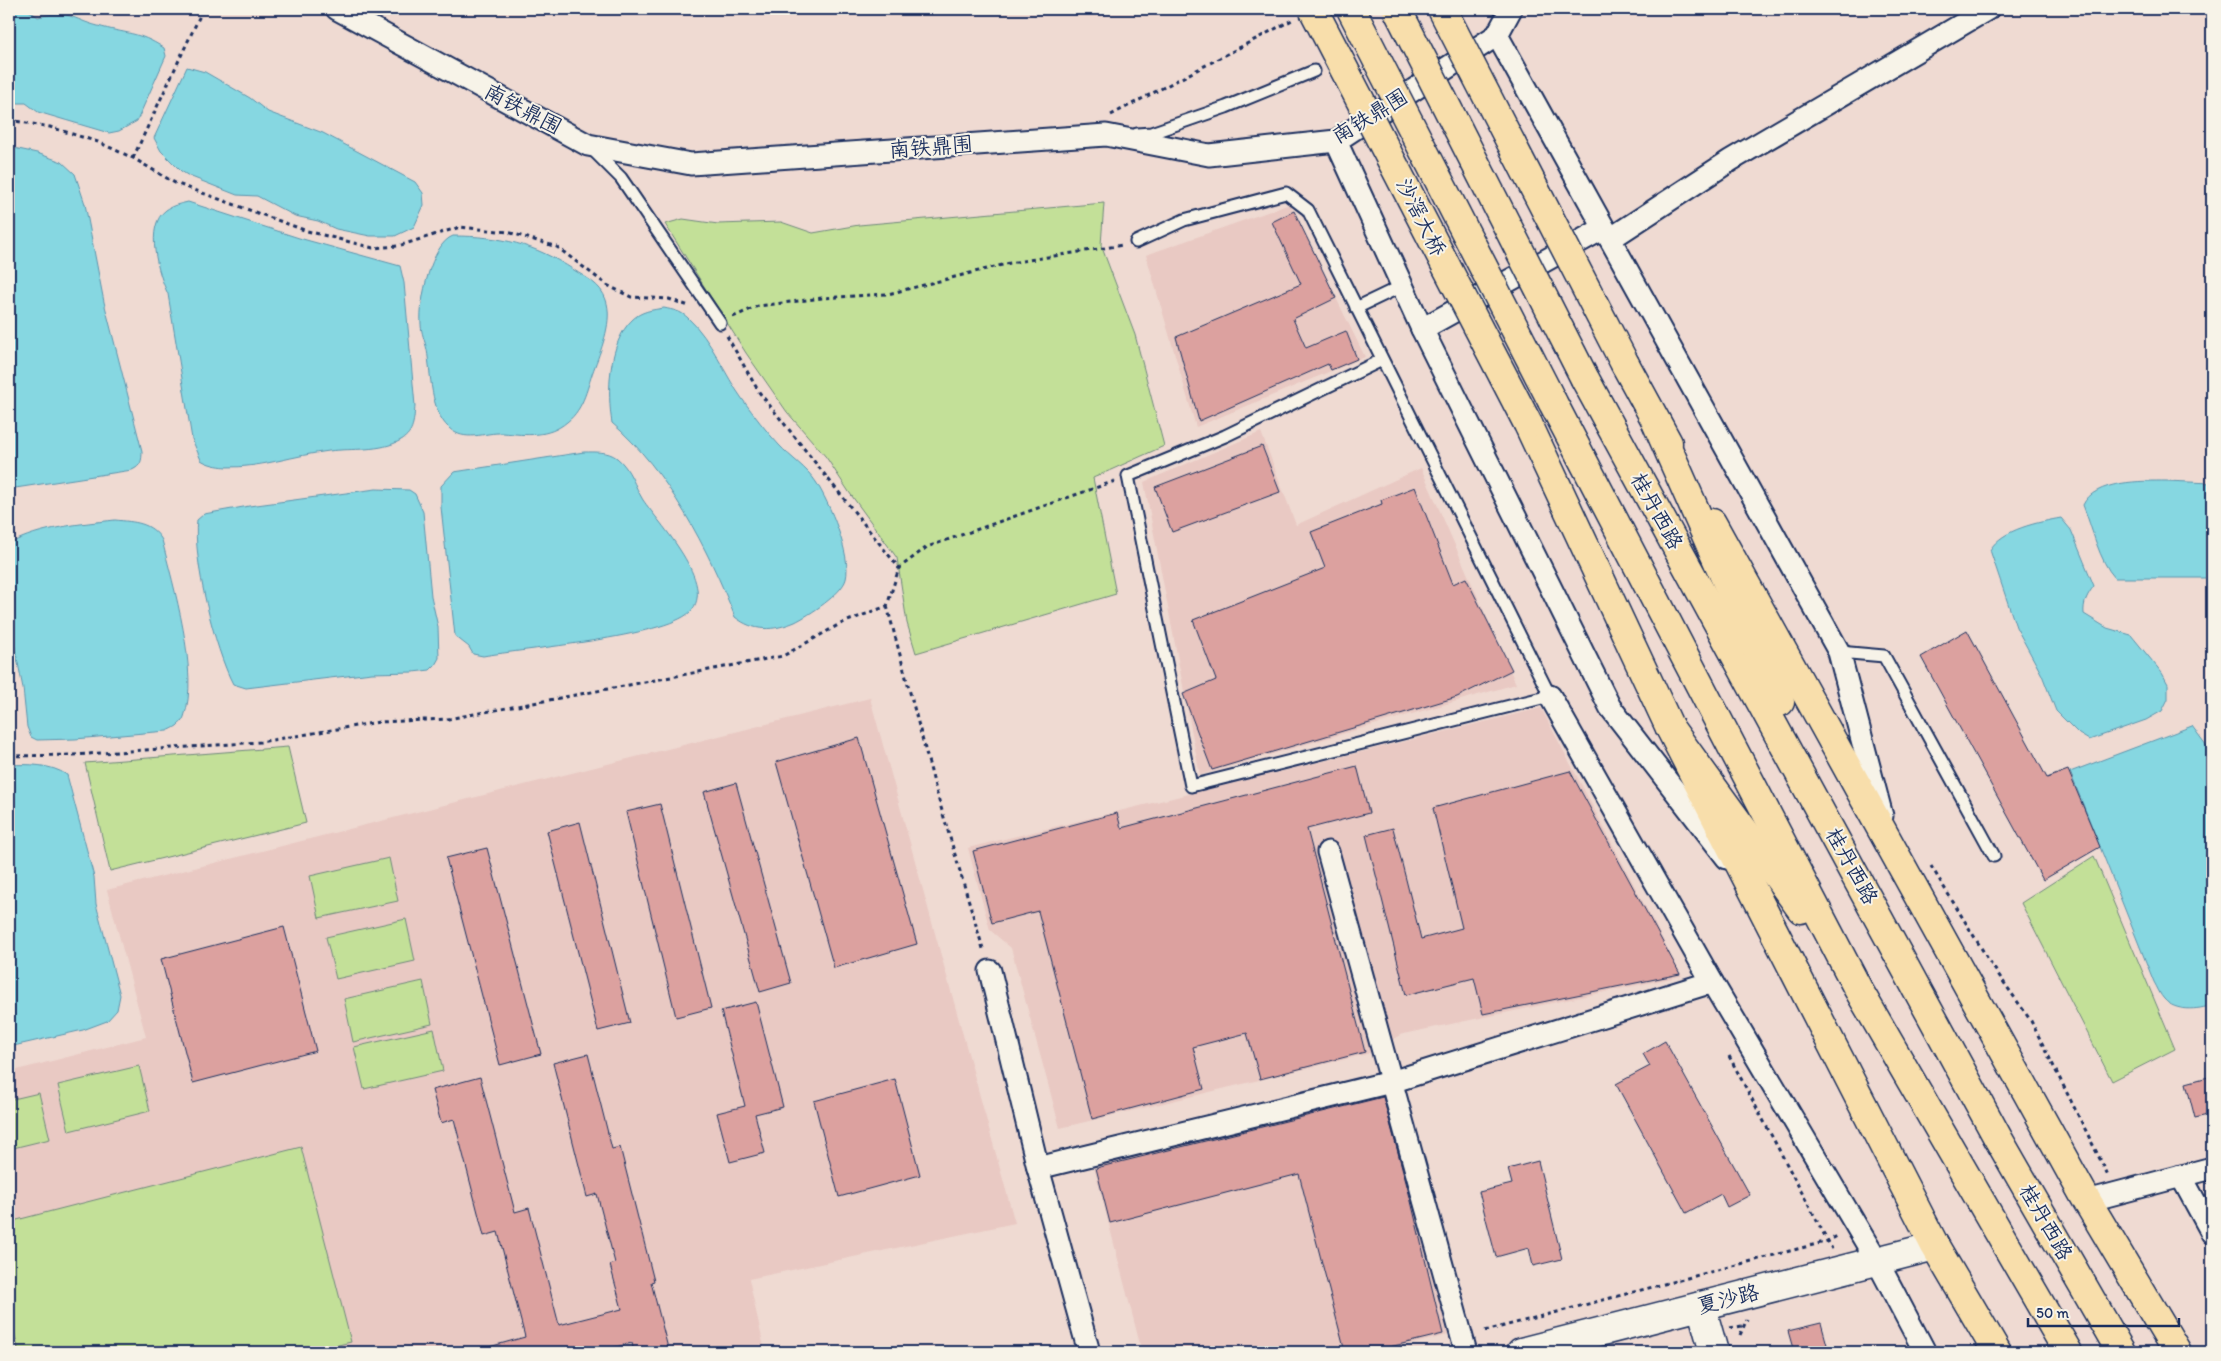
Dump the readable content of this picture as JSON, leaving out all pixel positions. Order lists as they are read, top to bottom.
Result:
{
  "streets": {
    "main road": ["沙滘大桥", "桂丹西路"],
    "street": ["南铁鼎围", "夏沙路"]
  },
  "crossings": [
    ["沙滘大桥", "桂丹西路"]
  ],
  "scale_bar": "50 m"
}
